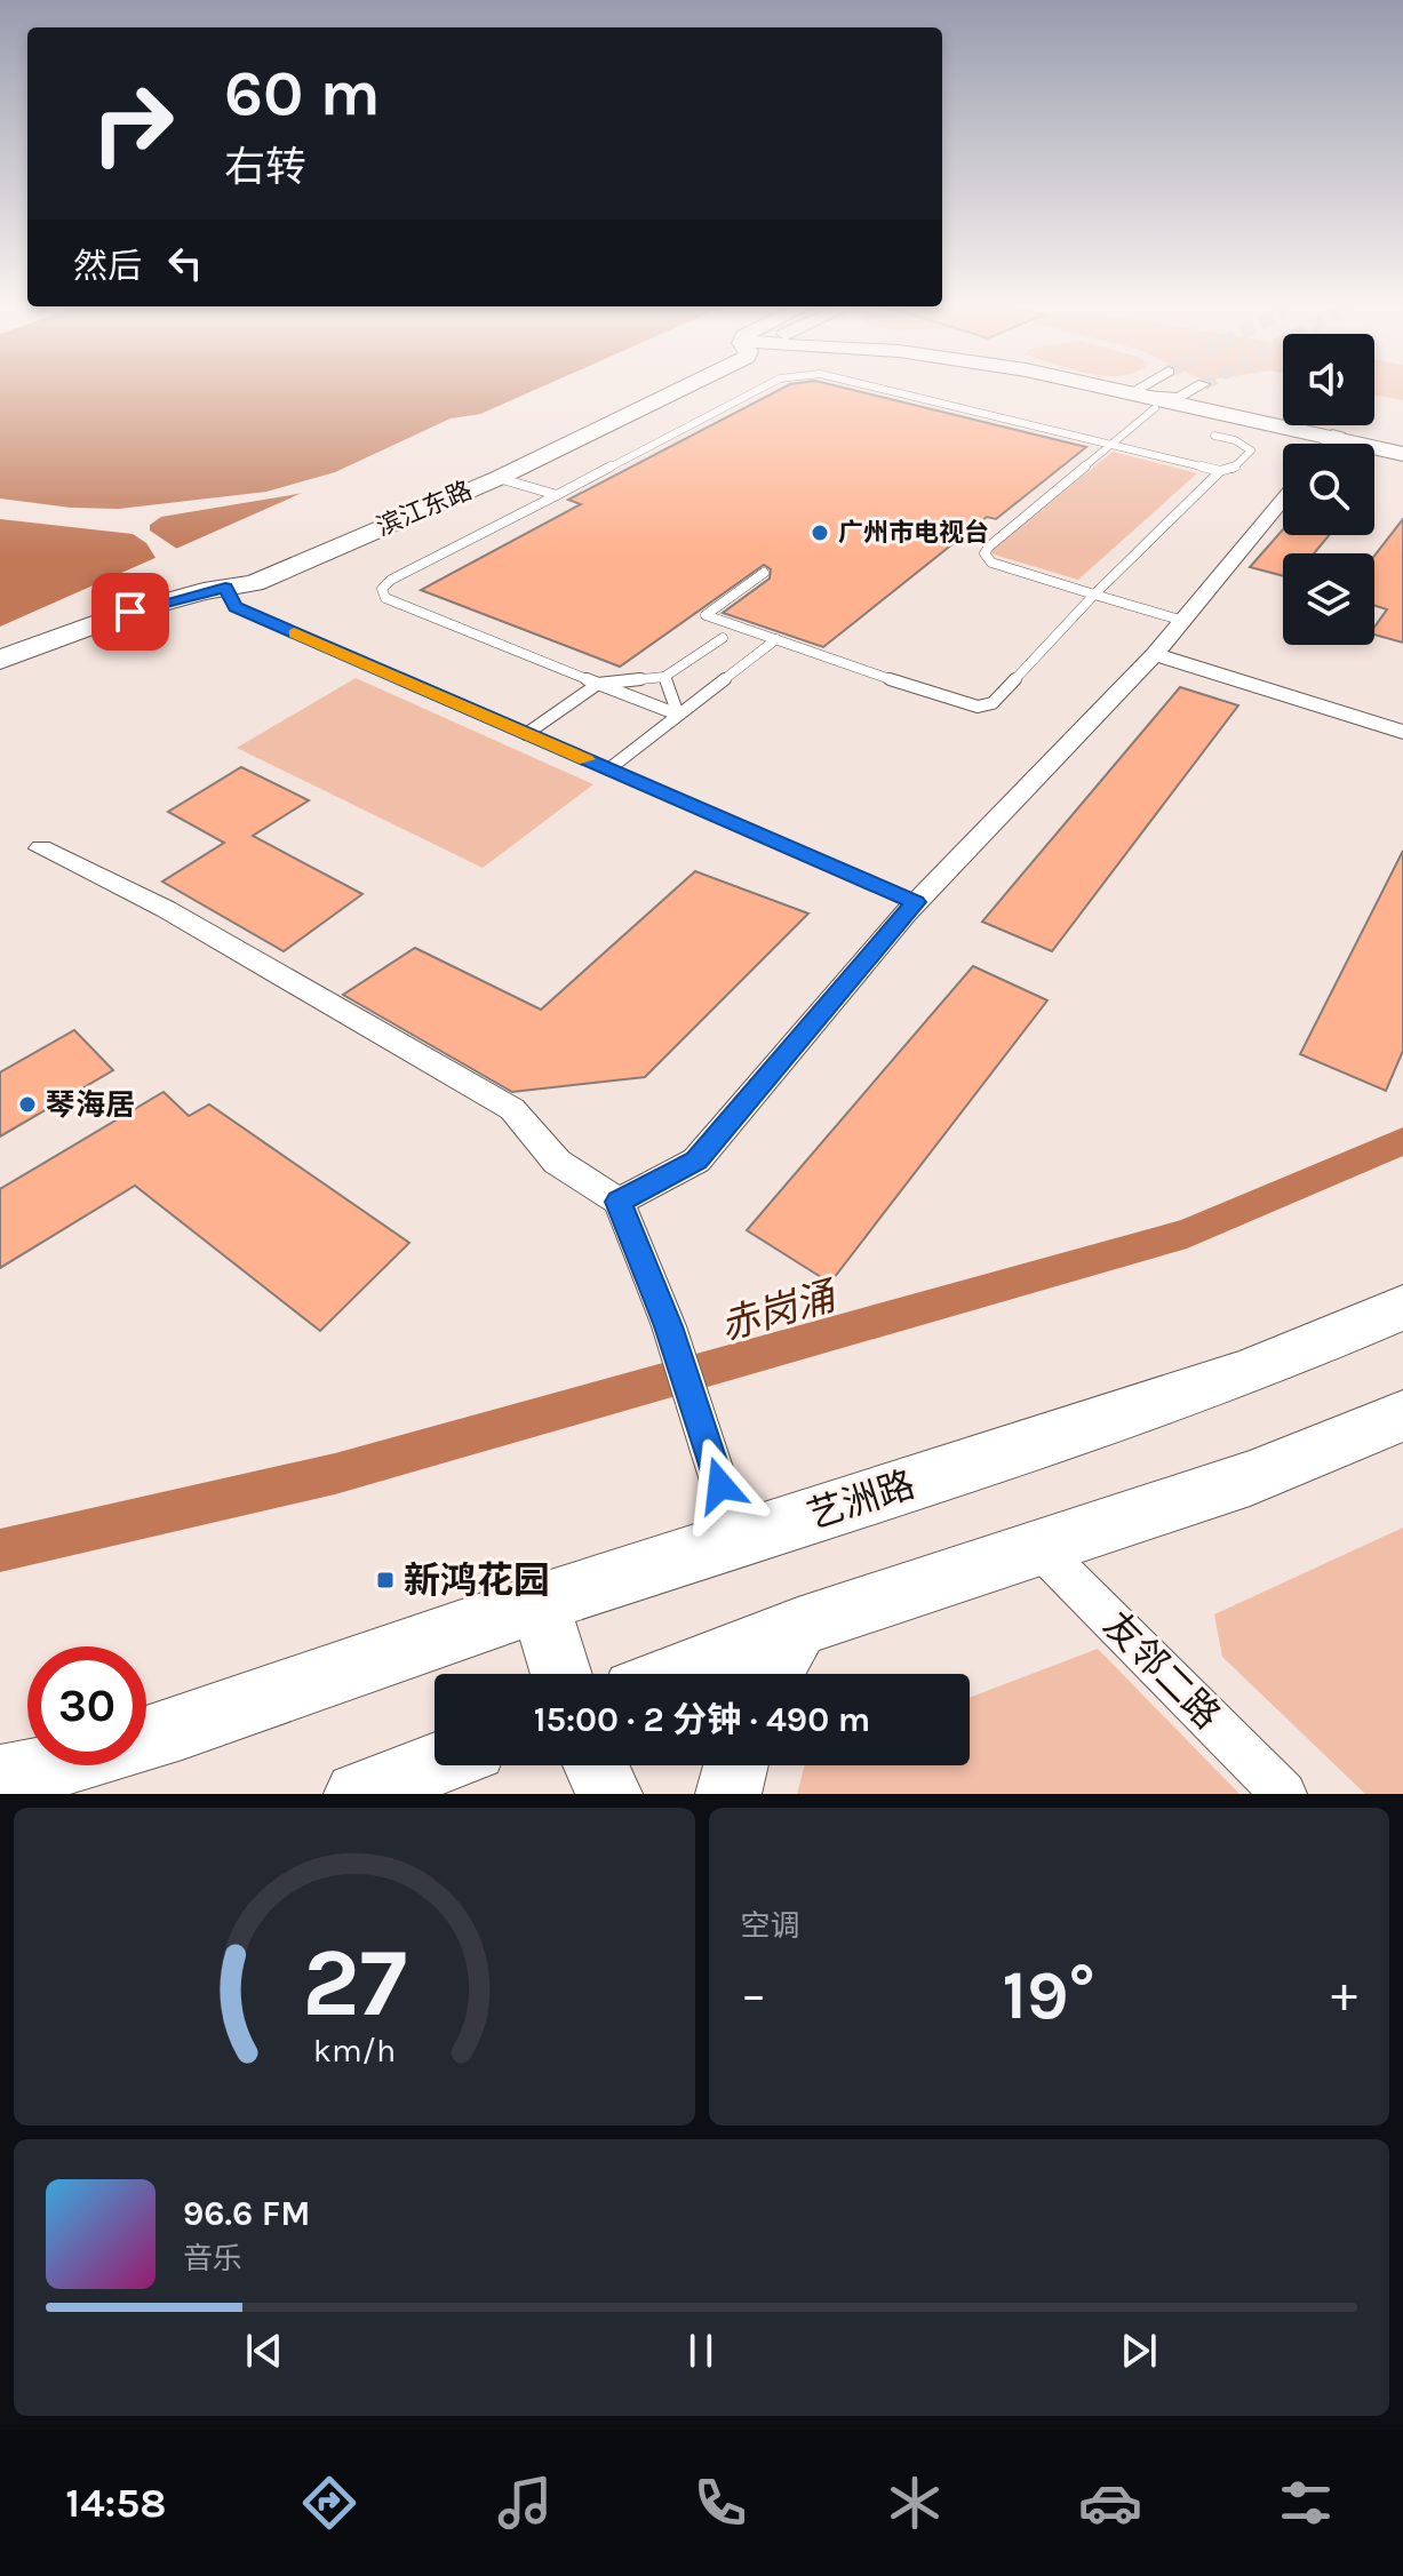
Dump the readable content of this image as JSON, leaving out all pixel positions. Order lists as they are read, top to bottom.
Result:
{
  "streets": {
    "street": ["滨江东路", "艺洲路", "友邻二路"]
  },
  "water": ["赤岗涌"],
  "places": {
    "other": ["广州市电视台", "琴海居"],
    "transit": ["新鸿花园"]
  },
  "page": {
    "turn": ["60 m", "右转"],
    "then": "然后",
    "limit": "30",
    "trip": "15:00 · 2 分钟 · 490 m",
    "tile": "空调",
    "heat": ["−", "19°", "+"],
    "song": ["96.6 FM", "音乐"],
    "tabs": "14:58",
    "gauge": ["27", "km/h"]
  }
}
